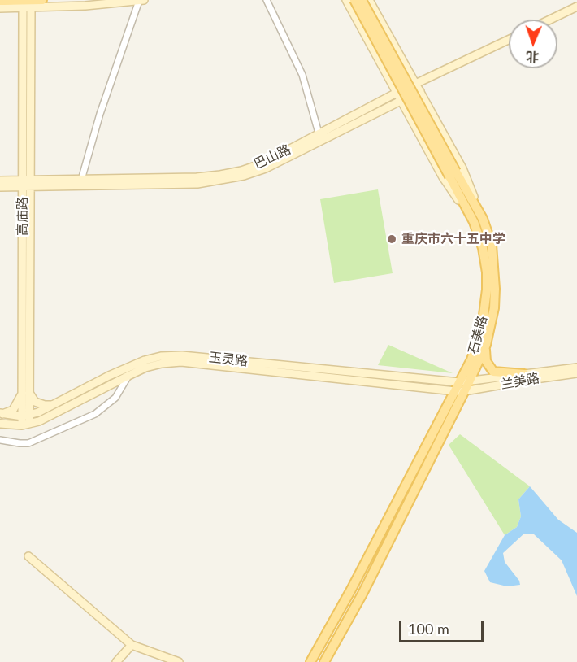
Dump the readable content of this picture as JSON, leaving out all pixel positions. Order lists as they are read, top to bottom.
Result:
{
  "streets": {
    "main road": ["石美路"],
    "street": [
      "巴山路",
      "高庙路",
      "玉灵路",
      "兰美路"
    ]
  },
  "crossings": [
    ["巴山路", "高庙路"],
    ["高庙路", "玉灵路"],
    ["石美路", "玉灵路"],
    ["石美路", "兰美路"],
    ["玉灵路", "兰美路"]
  ],
  "places": ["重庆市六十五中学"],
  "scale_bar": "100 m",
  "north": "bottom"
}
